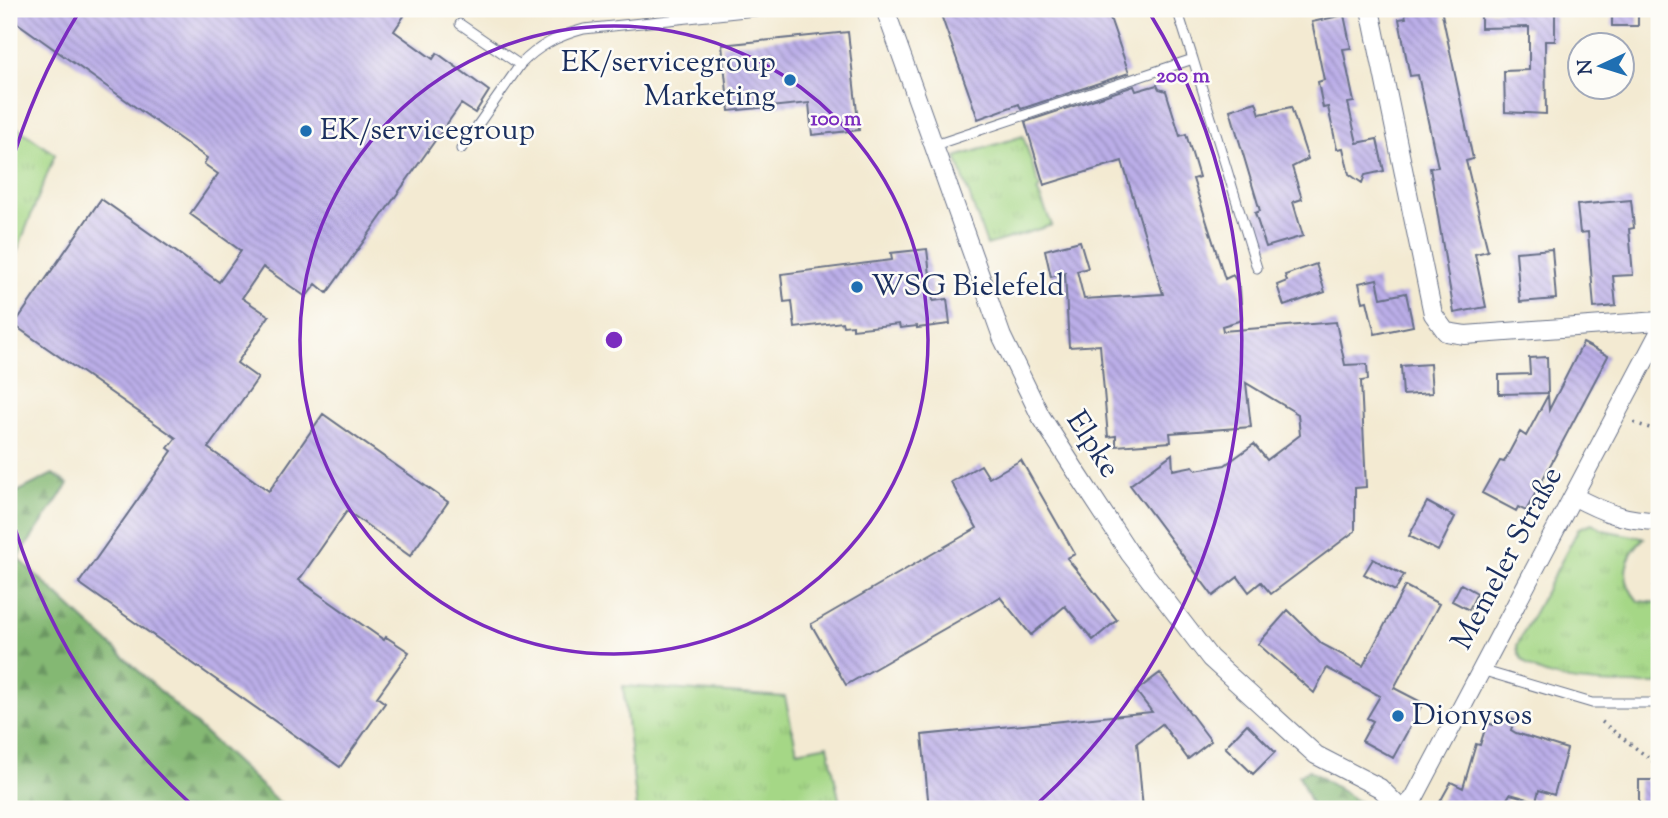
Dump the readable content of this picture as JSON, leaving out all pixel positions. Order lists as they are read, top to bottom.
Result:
{
  "streets": {
    "street": ["Elpke", "Memeler Straße"]
  },
  "crossings": [
    ["Elpke", "Memeler Straße"]
  ],
  "places": [
    "EK/servicegroup Marketing",
    "EK/servicegroup",
    "WSG Bielefeld",
    "Dionysos"
  ],
  "north": "left",
  "rings": ["200 m", "100 m"]
}
